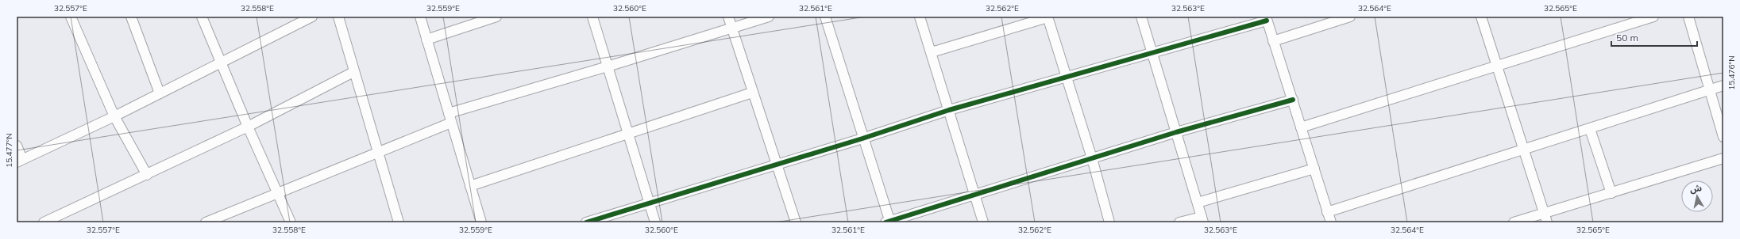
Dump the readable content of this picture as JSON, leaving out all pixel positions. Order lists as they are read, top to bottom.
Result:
{
  "scale_bar": "50 m",
  "north": "top",
  "coordinates": [
    "32.557°E",
    "32.558°E",
    "32.559°E",
    "32.560°E",
    "32.561°E",
    "32.562°E",
    "32.563°E",
    "32.564°E",
    "32.565°E",
    "15.476°N",
    "15.477°N"
  ]
}
